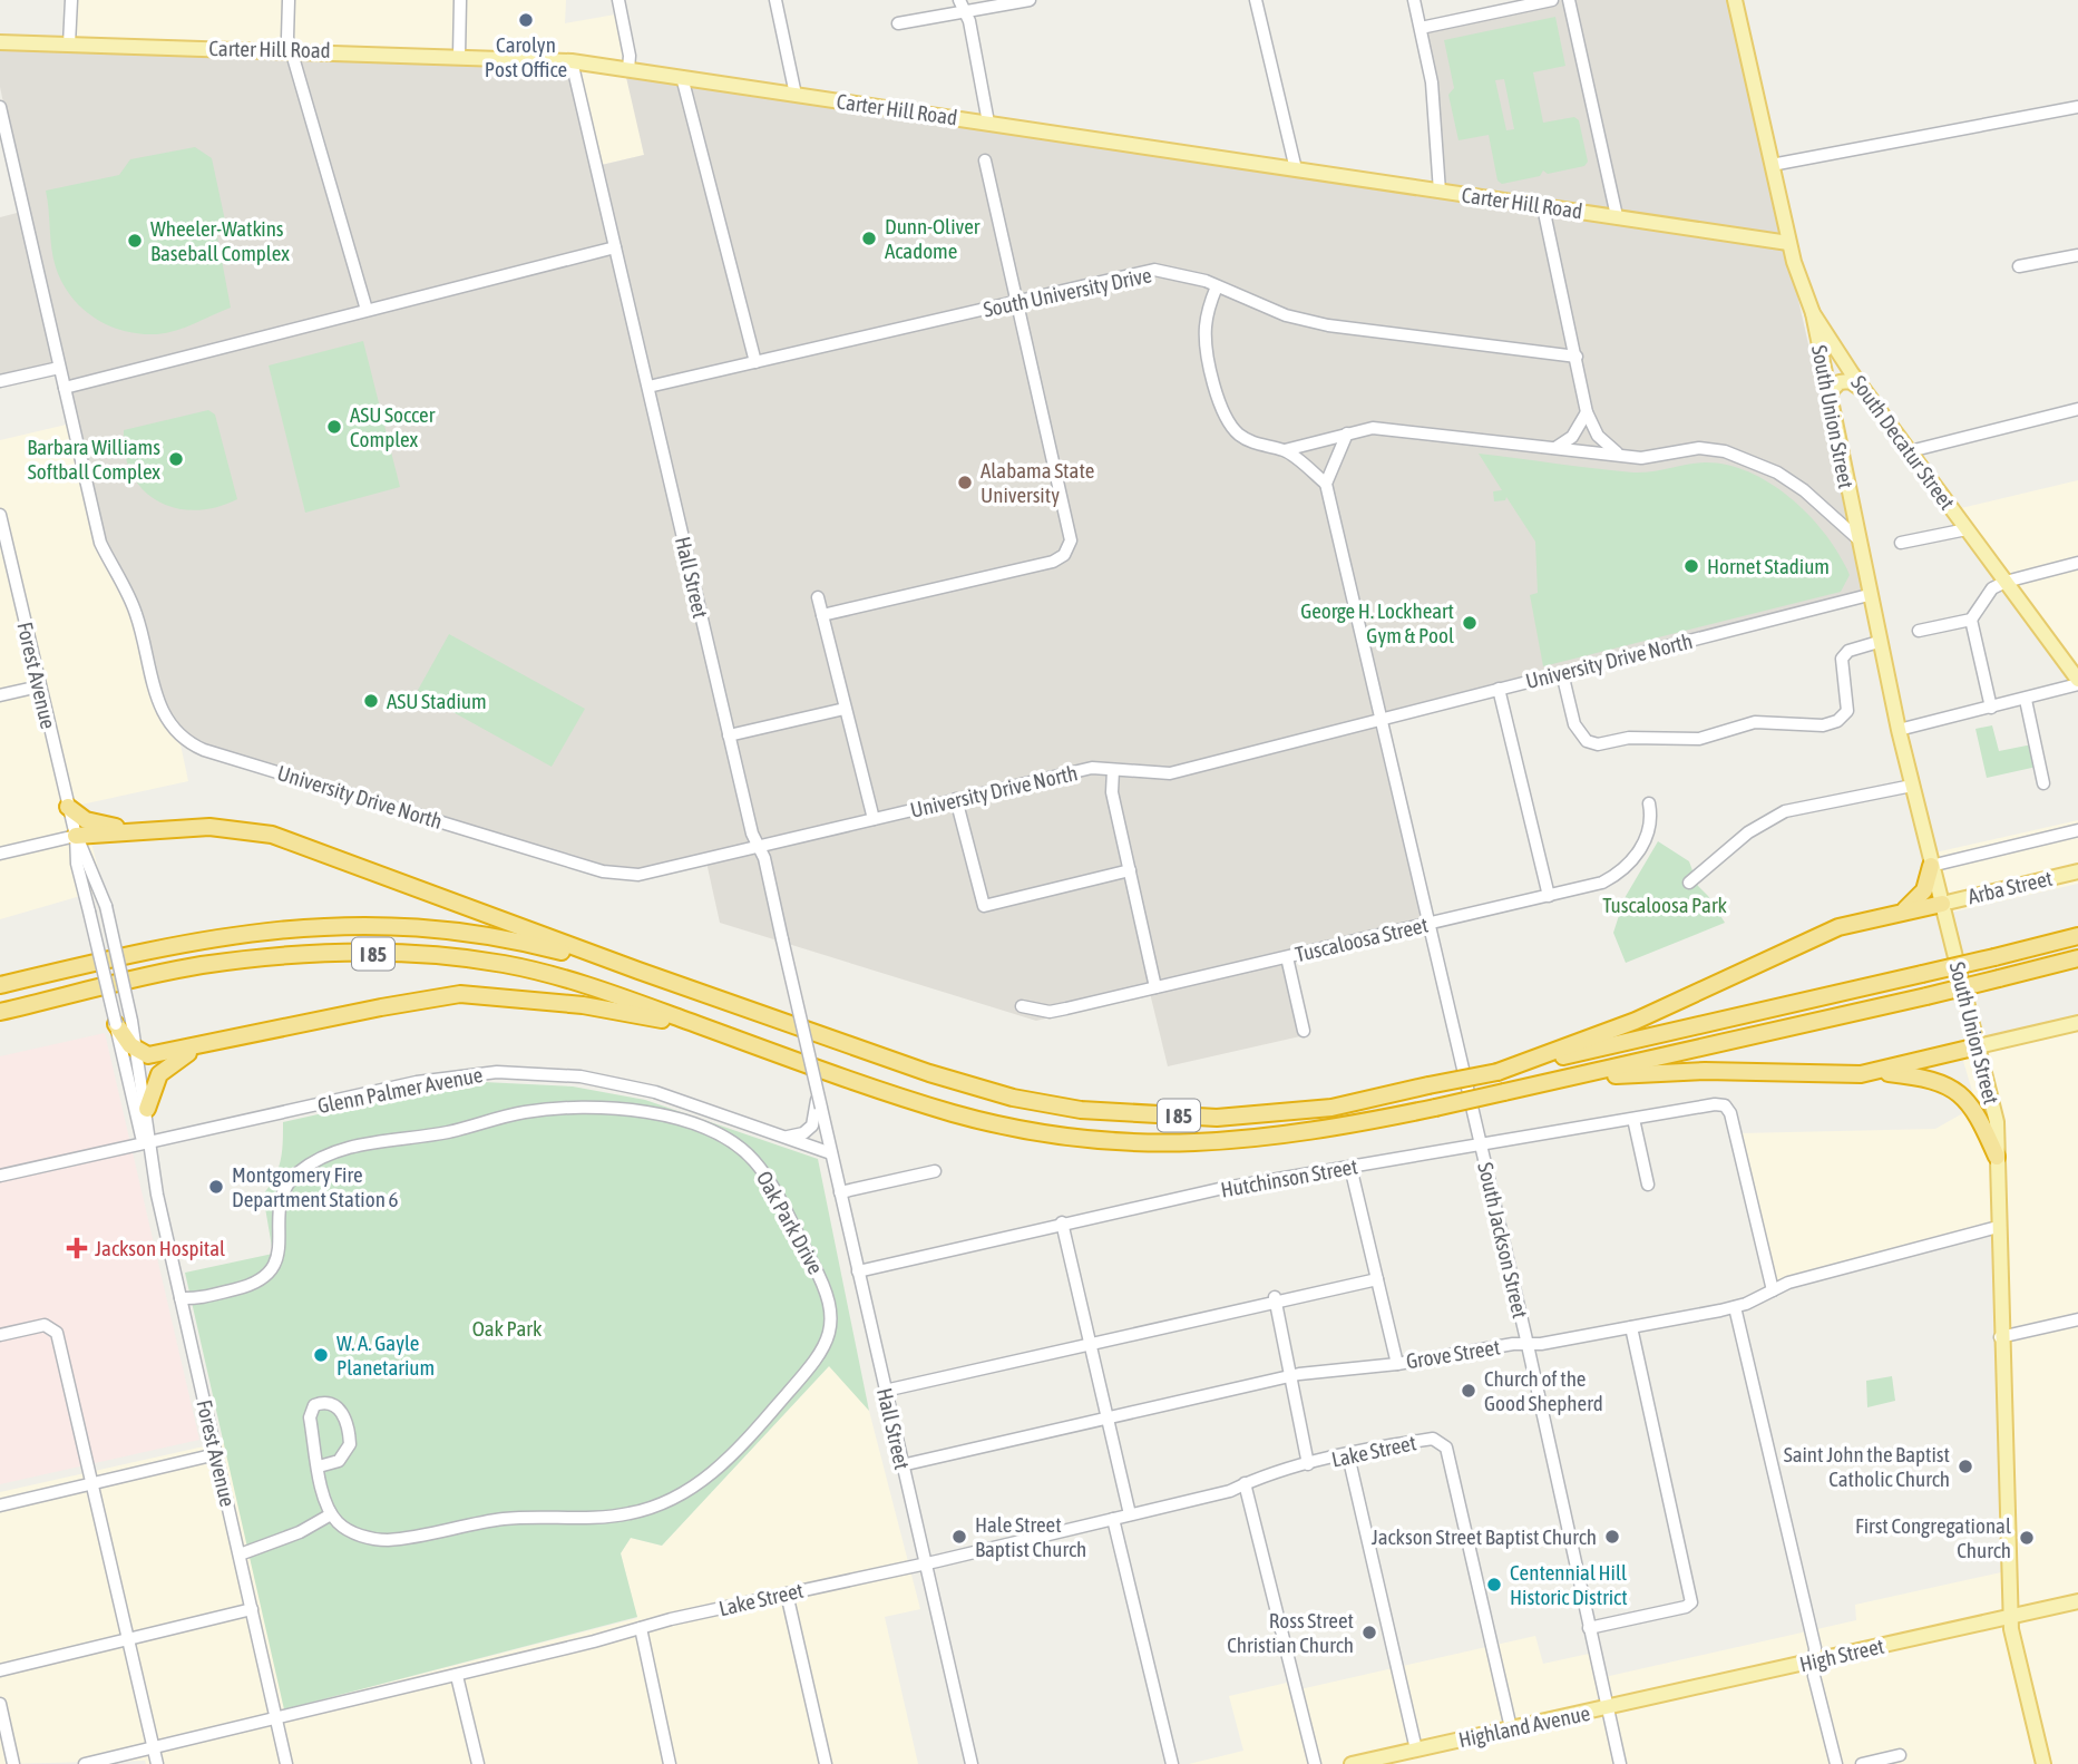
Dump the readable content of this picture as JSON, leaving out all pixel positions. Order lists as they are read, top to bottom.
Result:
{
  "streets": {
    "highway": ["I 85"],
    "main road": [
      "Carter Hill Road",
      "South Union Street",
      "South Decatur Street",
      "Arba Street",
      "High Street",
      "Highland Avenue"
    ],
    "street": [
      "South University Drive",
      "Hall Street",
      "University Drive North",
      "Forest Avenue",
      "Tuscaloosa Street",
      "Glenn Palmer Avenue",
      "Hutchinson Street",
      "Oak Park Drive",
      "South Jackson Street",
      "Grove Street",
      "Lake Street"
    ]
  },
  "crossings": [
    ["Carter Hill Road", "South Decatur Street"],
    ["Carter Hill Road", "Hall Street"],
    ["South University Drive", "Hall Street"],
    ["South Union Street", "South Decatur Street"],
    ["South Union Street", "University Drive North"],
    ["South Union Street", "Arba Street"],
    ["South Union Street", "Grove Street"],
    ["South Union Street", "High Street"],
    ["Hall Street", "University Drive North"],
    ["Hall Street", "Glenn Palmer Avenue"],
    ["Hall Street", "Hutchinson Street"],
    ["Hall Street", "Grove Street"],
    ["Hall Street", "Lake Street"],
    ["University Drive North", "South Jackson Street"],
    ["Forest Avenue", "Glenn Palmer Avenue"],
    ["Forest Avenue", "Oak Park Drive"],
    ["Forest Avenue", "Lake Street"],
    ["Tuscaloosa Street", "South Jackson Street"],
    ["Hutchinson Street", "South Jackson Street"],
    ["Hutchinson Street", "Grove Street"],
    ["South Jackson Street", "Grove Street"],
    ["South Jackson Street", "High Street"],
    ["South Jackson Street", "Highland Avenue"],
    ["Lake Street", "Highland Avenue"],
    ["High Street", "Highland Avenue"]
  ],
  "parks": ["Tuscaloosa Park", "Oak Park"],
  "places": {
    "other": [
      "Carolyn Post Office",
      "Dunn-Oliver Acadome",
      "Wheeler-Watkins Baseball Complex",
      "ASU Soccer Complex",
      "Barbara Williams Softball Complex",
      "Alabama State University",
      "Hornet Stadium",
      "George H. Lockheart Gym & Pool",
      "ASU Stadium",
      "Montgomery Fire Department Station 6",
      "W. A. Gayle Planetarium",
      "Church of the Good Shepherd",
      "Saint John the Baptist Catholic Church",
      "Hale Street Baptist Church",
      "Jackson Street Baptist Church",
      "First Congregational Church",
      "Centennial Hill Historic District",
      "Ross Street Christian Church"
    ],
    "health": ["Jackson Hospital"]
  }
}
